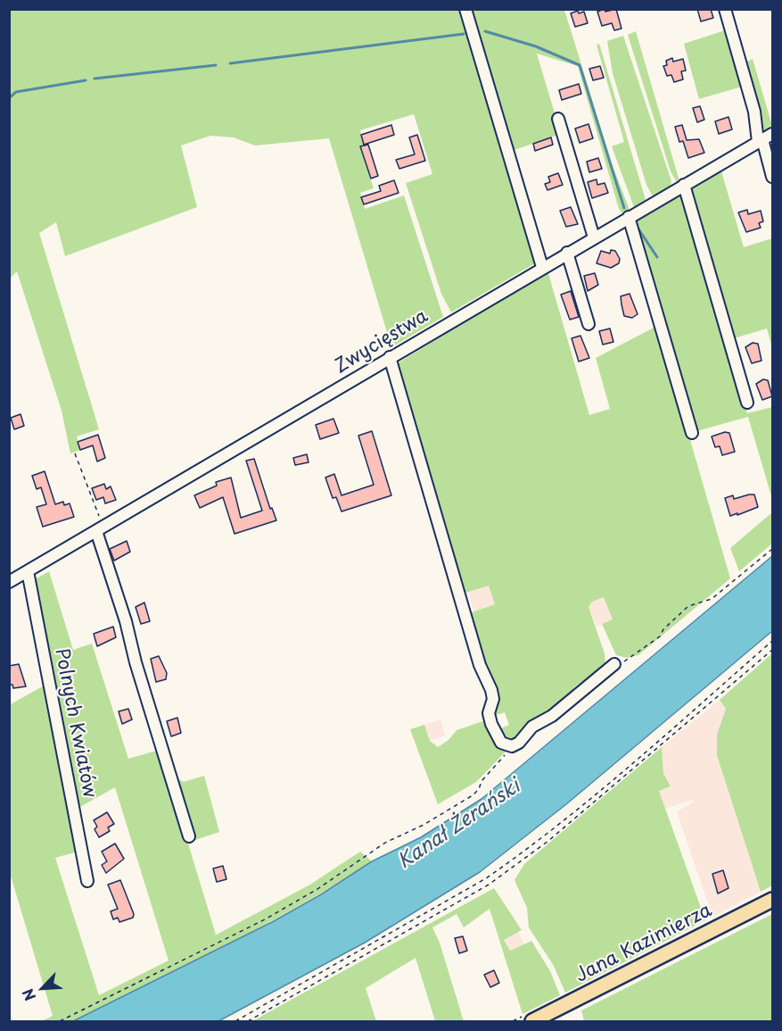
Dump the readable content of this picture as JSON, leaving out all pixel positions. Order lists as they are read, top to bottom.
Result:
{
  "streets": {
    "main road": ["Jana Kazimierza"],
    "street": ["Zwycięstwa", "Polnych Kwiatów"]
  },
  "crossings": [
    ["Zwycięstwa", "Polnych Kwiatów"]
  ],
  "water": ["Kanał Żerański"],
  "north": "bottom left"
}
